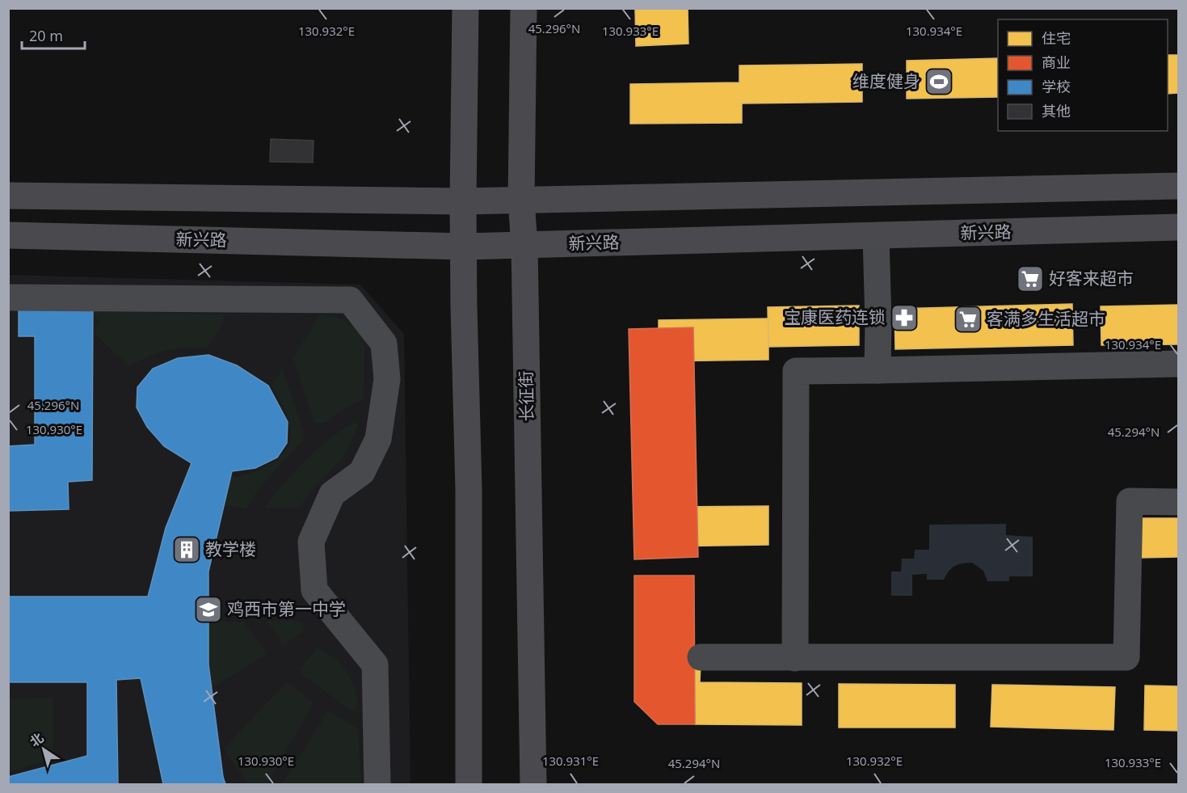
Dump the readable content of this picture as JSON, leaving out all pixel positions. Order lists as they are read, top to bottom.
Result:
{
  "streets": {
    "main road": ["新兴路", "长征街"]
  },
  "crossings": [
    ["新兴路", "长征街"]
  ],
  "places": {
    "sports": ["维度健身"],
    "supermarket": ["好客来超市", "客满多生活超市"],
    "pharmacy": ["宝康医药连锁"],
    "building": ["教学楼"],
    "school or university": ["鸡西市第一中学"]
  },
  "legend": [
    "住宅",
    "商业",
    "学校",
    "其他"
  ],
  "scale_bar": "20 m",
  "north": "top left",
  "coordinates": [
    "45.296°N",
    "130.932°E",
    "130.933°E",
    "130.934°E",
    "130.930°E",
    "45.294°N",
    "130.931°E"
  ]
}
